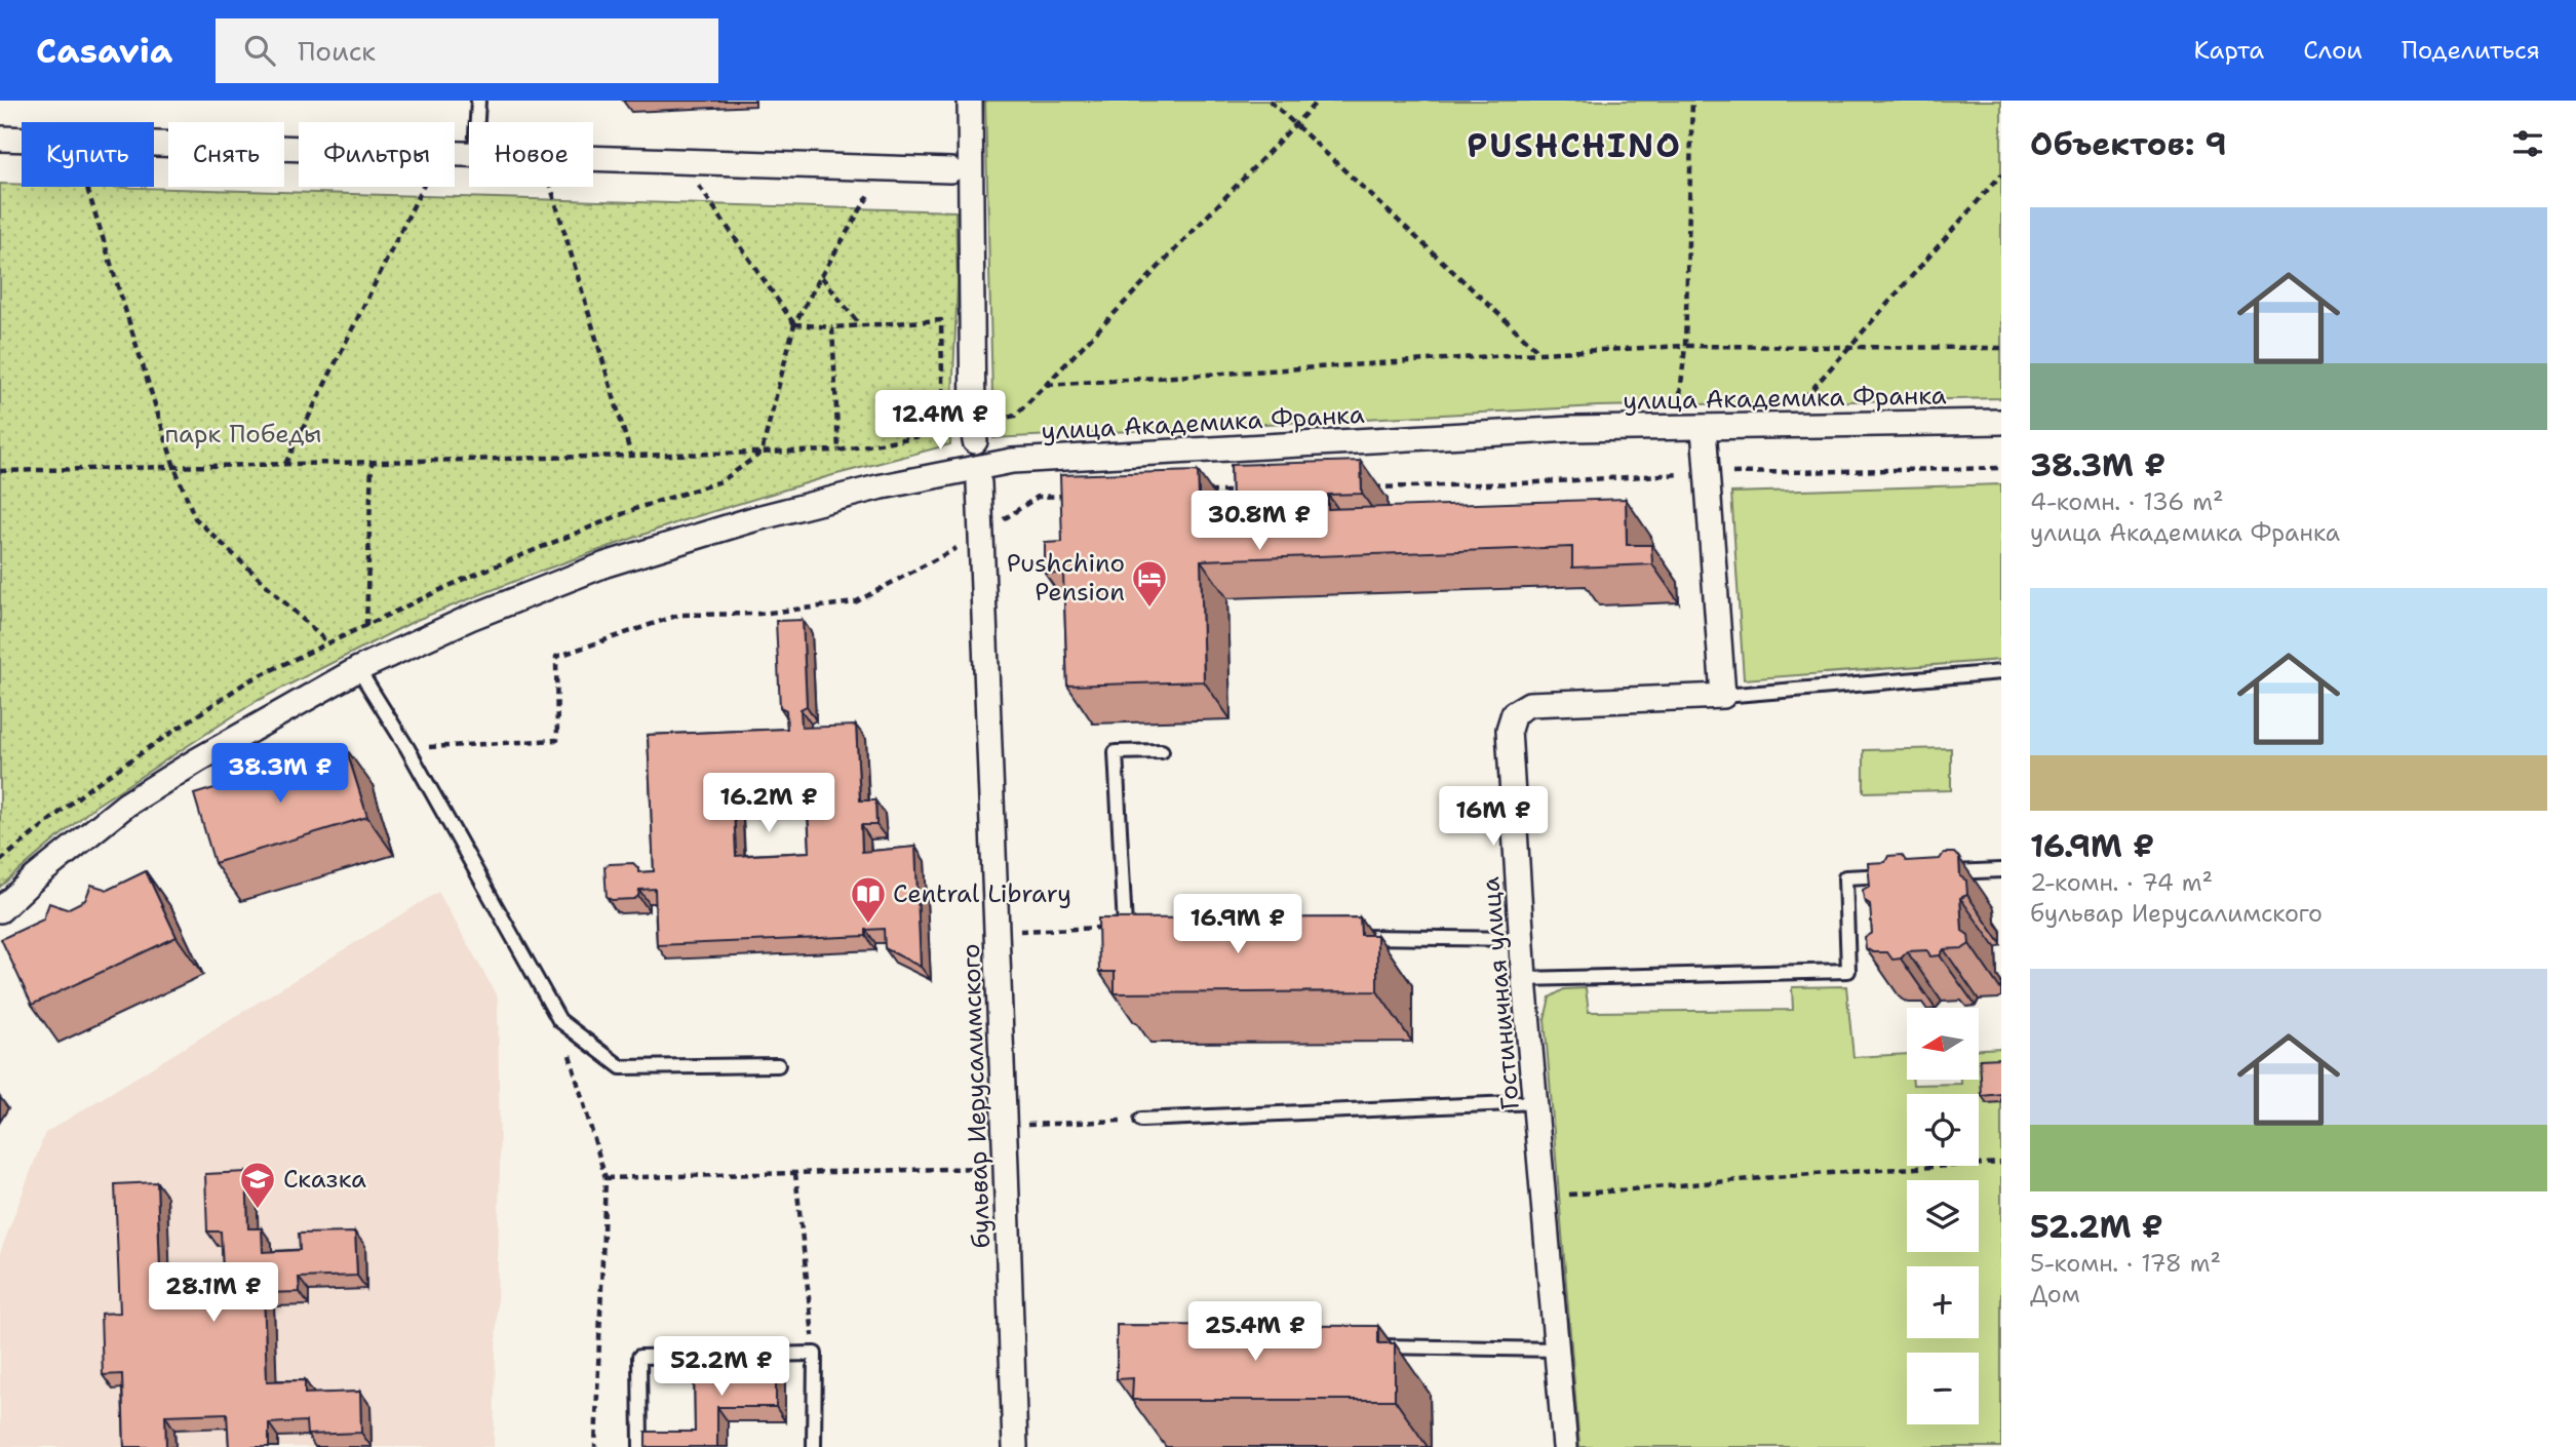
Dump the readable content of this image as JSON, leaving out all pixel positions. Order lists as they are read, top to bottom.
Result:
{
  "streets": {
    "street": ["улица Академика Франка", "Гостиничная улица", "бульвар Иерусалимского"]
  },
  "districts": ["PUSHCHINO"],
  "parks": ["парк Победы"],
  "places": {
    "hotel": ["Pushchino Pension"],
    "library": ["Central Library"],
    "school or university": ["Сказка"]
  },
  "north": "left",
  "page": {
    "header": "Casavia",
    "search": "Поиск",
    "nav": ["Карта", "Слои", "Поделиться"],
    "heading": "Объектов: 9",
    "chip": [
      "Купить",
      "Снять",
      "Фильтры",
      "Новое"
    ],
    "list": [
      {
        "name": "38.3M ₽",
        "note": "4-комн. · 136 m² · улица Академика Франка"
      },
      {
        "name": "16.9M ₽",
        "note": "2-комн. · 74 m² · бульвар Иерусалимского"
      },
      {
        "name": "52.2M ₽",
        "note": "5-комн. · 178 m² · Дом"
      }
    ],
    "price": [
      "12.4M ₽",
      "30.8M ₽",
      "38.3M ₽",
      "16.2M ₽",
      "16M ₽",
      "16.9M ₽",
      "28.1M ₽",
      "25.4M ₽",
      "52.2M ₽"
    ],
    "map_buttons": ["+", "−"]
  }
}
